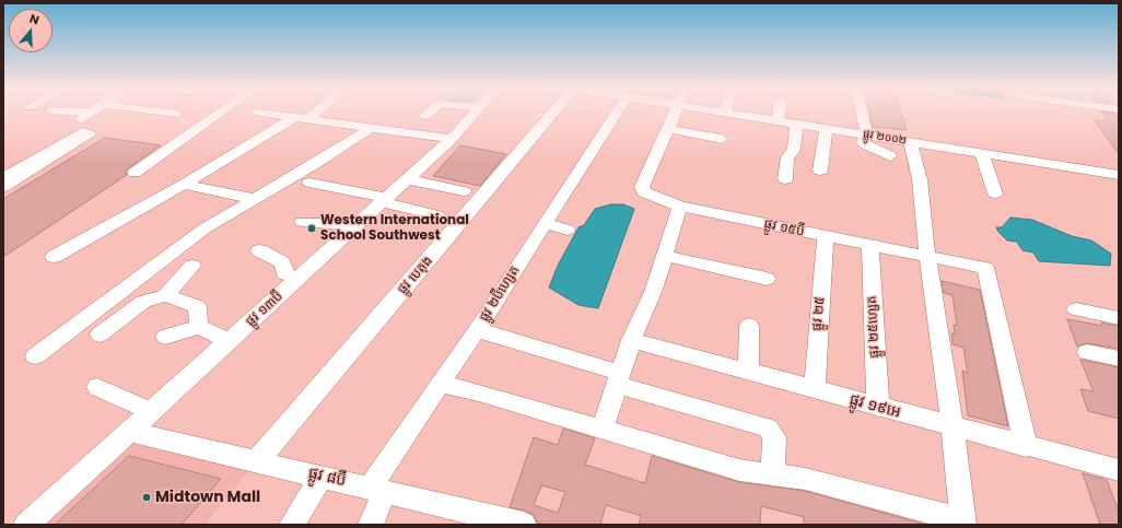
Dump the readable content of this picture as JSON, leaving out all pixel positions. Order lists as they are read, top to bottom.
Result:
{
  "streets": {
    "street": [
      "ផ្លូវ ២០០២",
      "ផ្លូវ ១៥ប៊ី",
      "ផ្លូវ បេតុង",
      "ផ្លូវ ២ប៊ីហ្សេត",
      "ផ្លូវ ១៣ប៊ី",
      "ផ្លូវ ២៥",
      "ផ្លូវ ២៥ហ្សេត",
      "ផ្លូវ ១៩អេ",
      "ផ្លូវ ៨ប៊ី"
    ]
  },
  "crossings": [
    ["ផ្លូវ ១៥ប៊ី", "ផ្លូវ ២៥"],
    ["ផ្លូវ ១៥ប៊ី", "ផ្លូវ ២៥ហ្សេត"],
    ["ផ្លូវ ១៥ប៊ី", "ផ្លូវ ១៩អេ"],
    ["ផ្លូវ បេតុង", "ផ្លូវ ៨ប៊ី"],
    ["ផ្លូវ ២ប៊ីហ្សេត", "ផ្លូវ ៨ប៊ី"],
    ["ផ្លូវ ១៣ប៊ី", "ផ្លូវ ៨ប៊ី"],
    ["ផ្លូវ ២៥", "ផ្លូវ ១៩អេ"],
    ["ផ្លូវ ២៥ហ្សេត", "ផ្លូវ ១៩អេ"]
  ],
  "places": ["Western International School Southwest", "Midtown Mall"],
  "north": "top"
}
